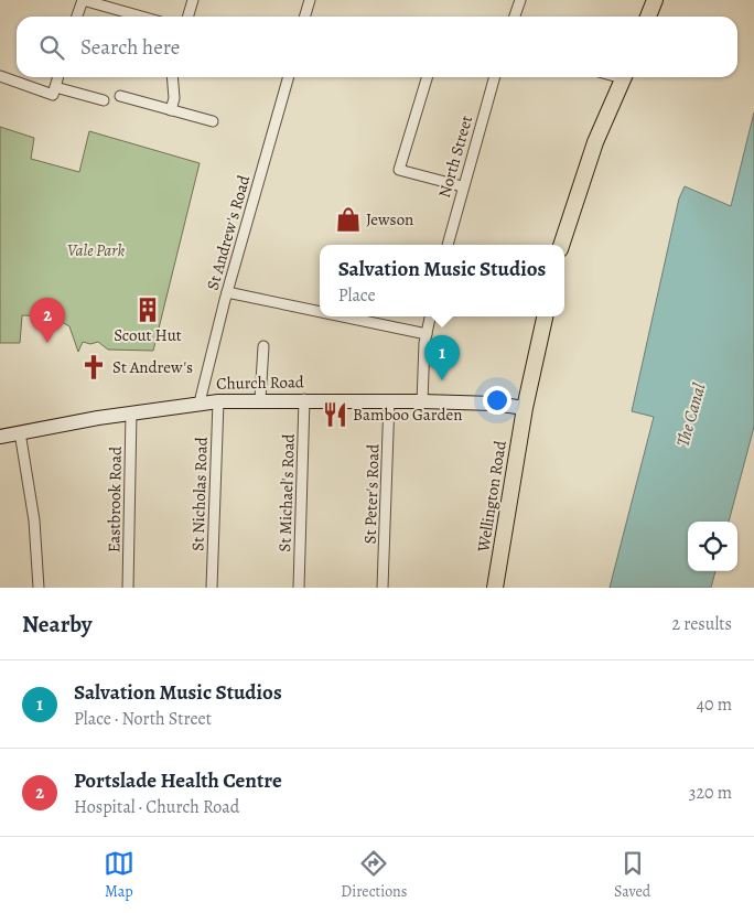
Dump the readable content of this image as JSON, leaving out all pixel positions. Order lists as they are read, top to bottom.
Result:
{
  "streets": {
    "main road": ["Church Road", "Wellington Road"],
    "street": [
      "North Street",
      "St Andrew's Road",
      "St Michael's Road",
      "St Nicholas Road",
      "St Peter's Road",
      "Eastbrook Road"
    ]
  },
  "crossings": [
    ["St Andrew's Road", "Church Road"],
    ["Church Road", "St Michael's Road"],
    ["Church Road", "St Nicholas Road"],
    ["Church Road", "St Peter's Road"],
    ["Church Road", "Wellington Road"],
    ["Church Road", "Eastbrook Road"]
  ],
  "water": ["The Canal"],
  "parks": ["Vale Park"],
  "places": {
    "shop": ["Jewson"],
    "building": ["Scout Hut"],
    "church": ["St Andrew's"],
    "restaurant": ["Bamboo Garden"]
  },
  "page": {
    "search": "Search here",
    "popup": ["Salvation Music Studios", "Place"],
    "pins": ["2", "1"],
    "heading": ["Nearby", "2 results"],
    "list": [
      {
        "mark": "1",
        "name": "Salvation Music Studios",
        "note": "Place · North Street",
        "value": "40 m"
      },
      {
        "mark": "2",
        "name": "Portslade Health Centre",
        "note": "Hospital · Church Road",
        "value": "320 m"
      }
    ],
    "nav": ["Map", "Directions", "Saved"]
  }
}
